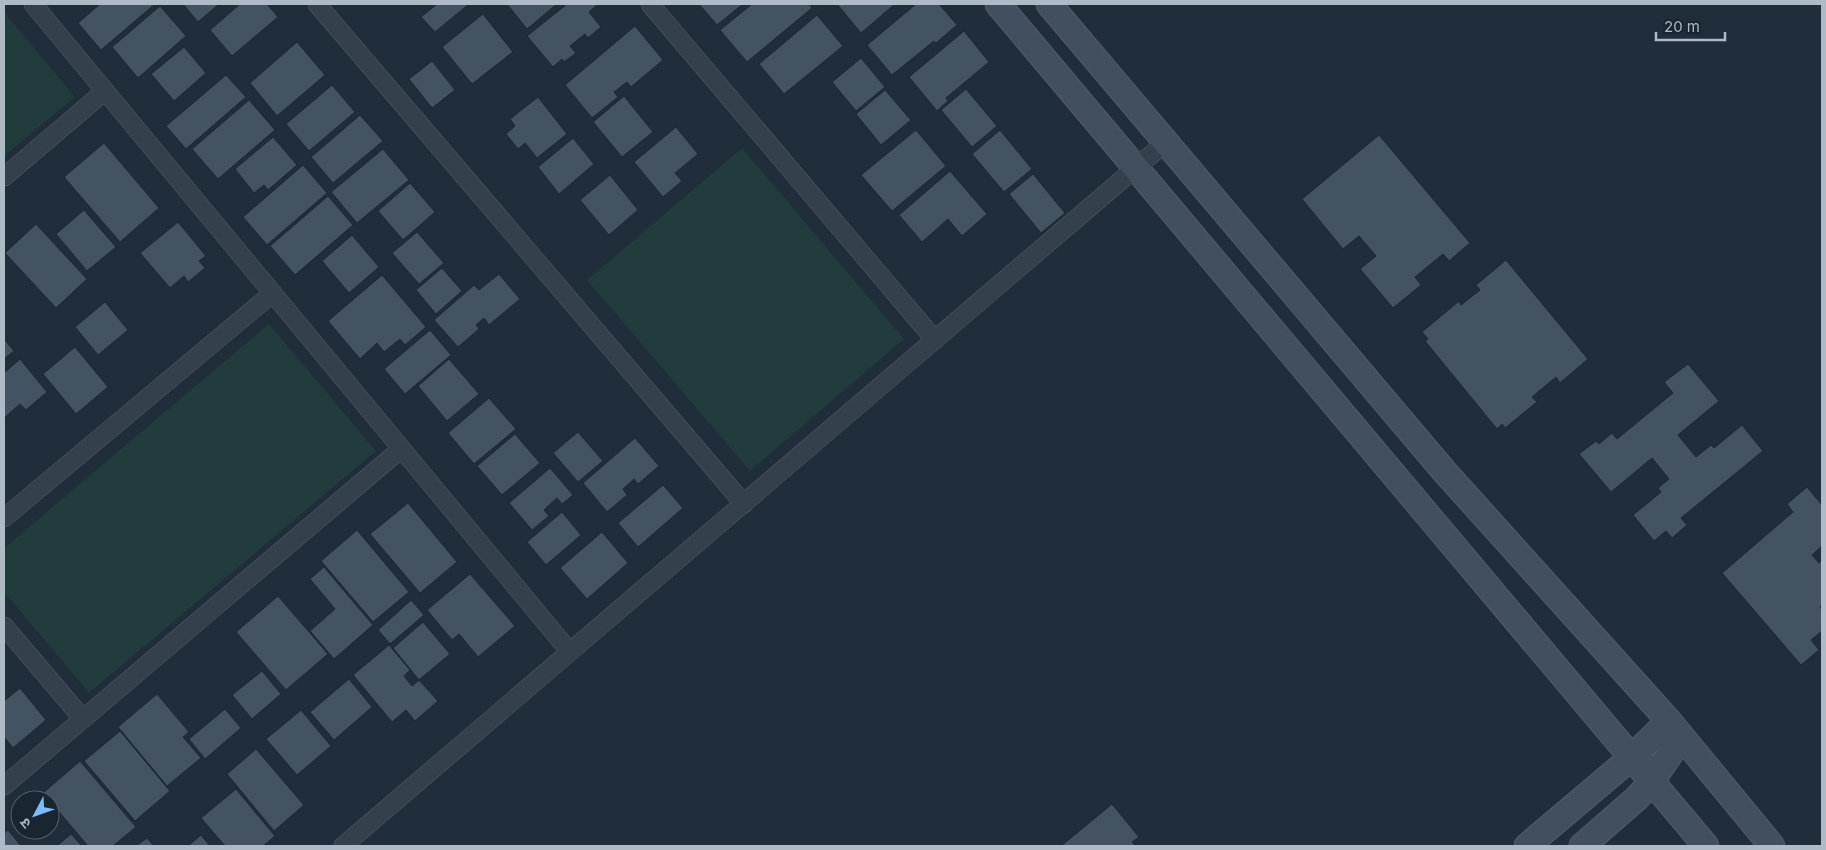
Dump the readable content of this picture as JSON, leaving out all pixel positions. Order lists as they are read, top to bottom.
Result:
{
  "scale_bar": "20 m",
  "north": "bottom left"
}
